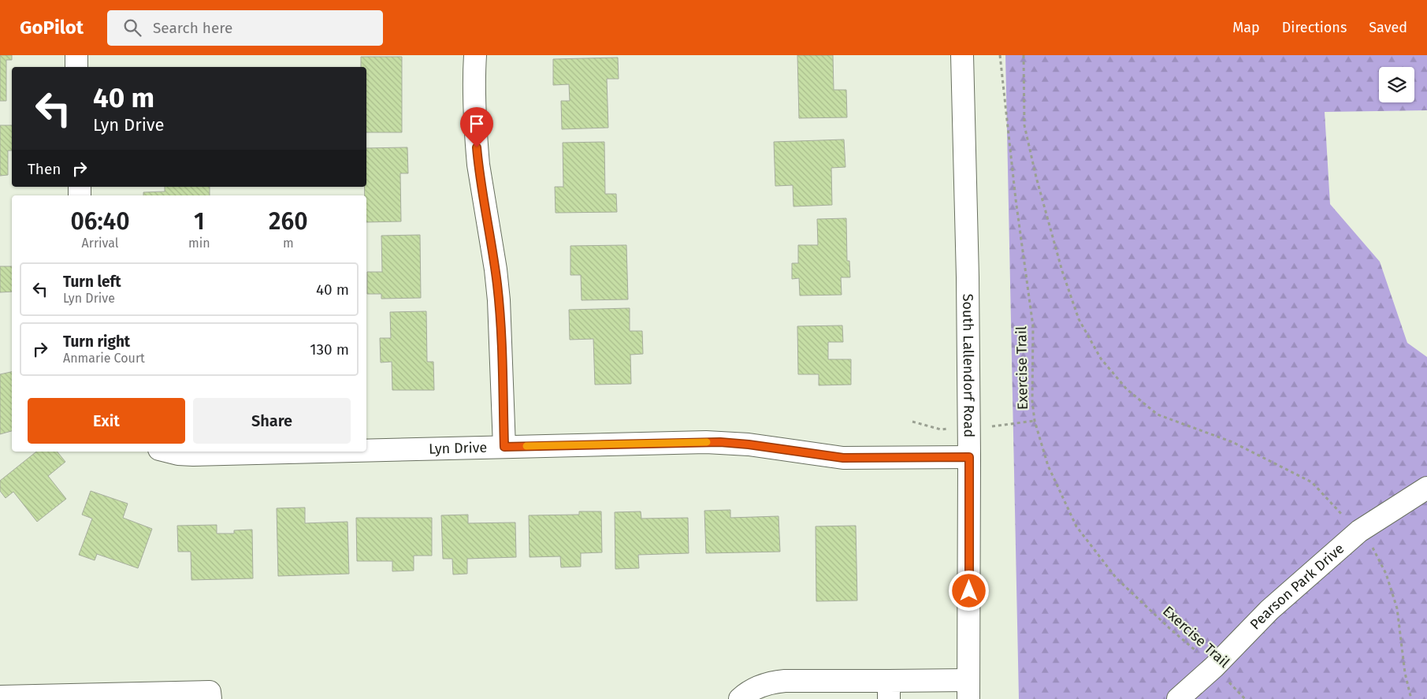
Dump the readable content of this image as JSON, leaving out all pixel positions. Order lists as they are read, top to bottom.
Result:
{
  "streets": {
    "street": ["South Lallendorf Road", "Lyn Drive", "Pearson Park Drive"],
    "path": ["Exercise Trail"]
  },
  "crossings": [
    ["South Lallendorf Road", "Lyn Drive"],
    ["Exercise Trail", "Pearson Park Drive"]
  ],
  "page": {
    "header": "GoPilot",
    "search": "Search here",
    "nav": ["Map", "Directions", "Saved"],
    "turn": ["40 m", "Lyn Drive"],
    "then": "Then",
    "eta": [
      "06:40",
      "Arrival",
      "1",
      "min",
      "260",
      "m"
    ],
    "list": [
      {
        "name": "Turn left",
        "note": "Lyn Drive",
        "value": "40 m"
      },
      {
        "name": "Turn right",
        "note": "Anmarie Court",
        "value": "130 m"
      }
    ],
    "buttons": ["Exit", "Share"]
  }
}
